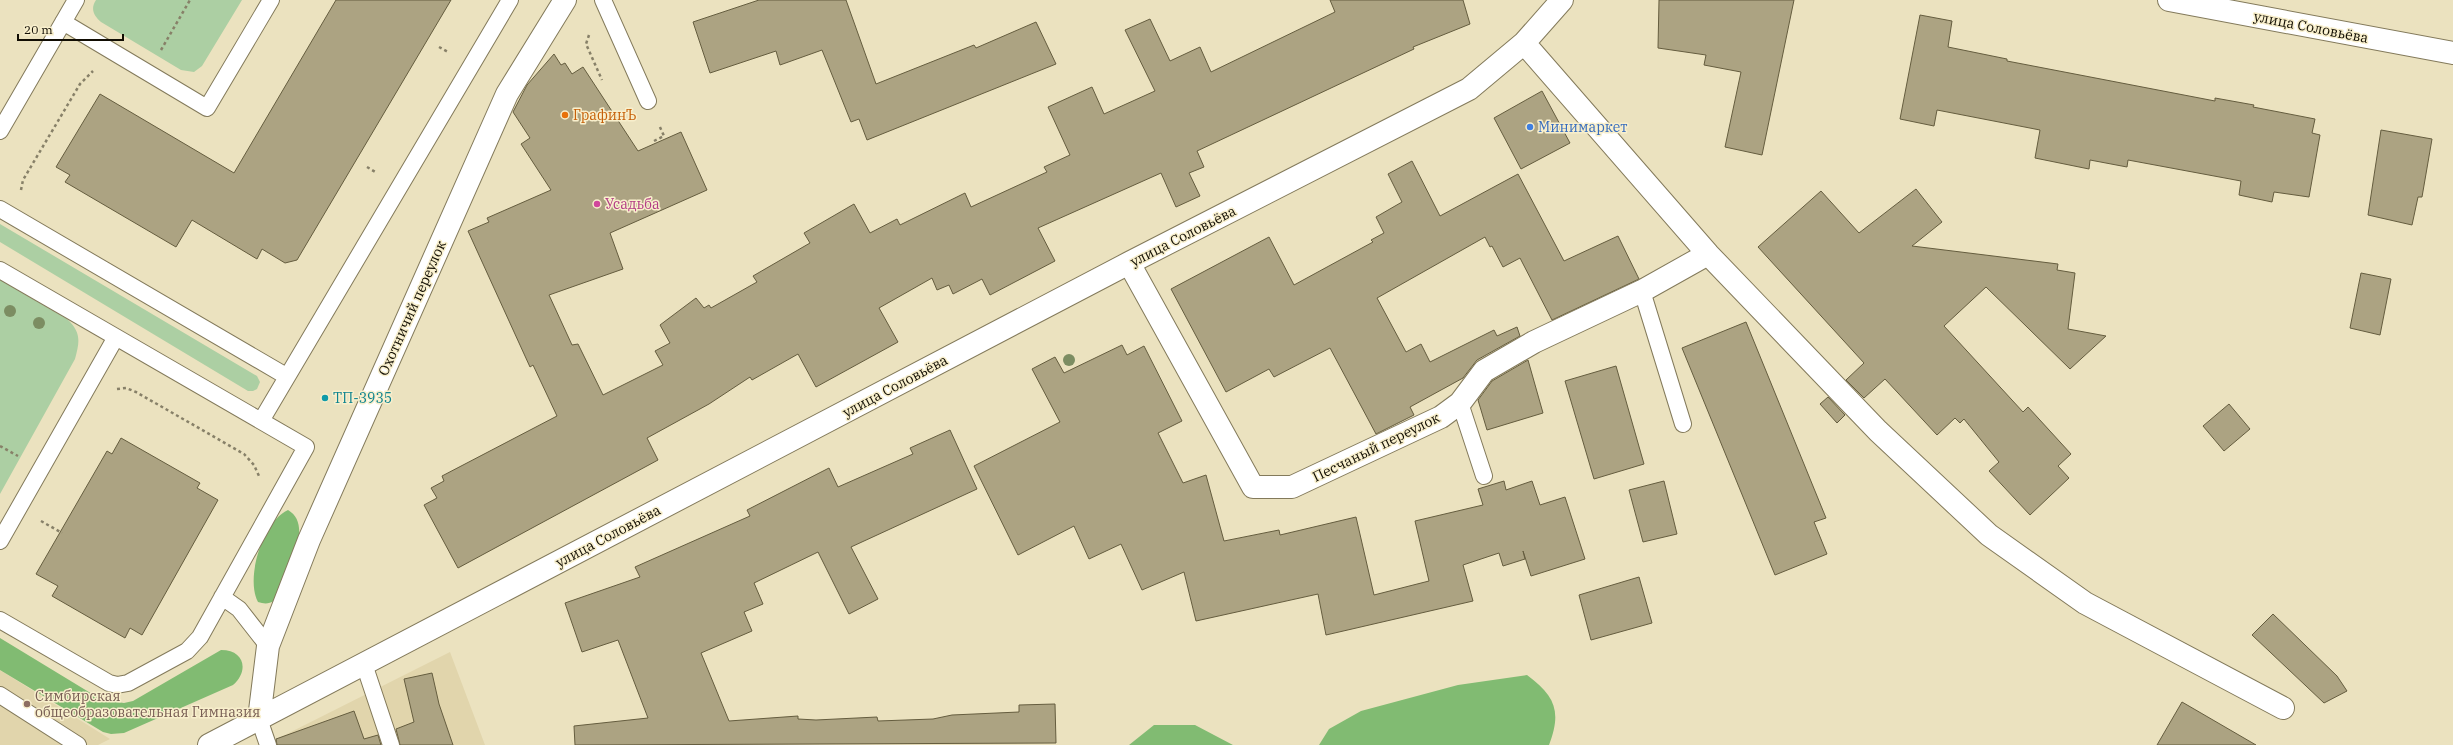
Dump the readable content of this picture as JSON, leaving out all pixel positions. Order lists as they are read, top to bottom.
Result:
{
  "streets": {
    "street": ["улица Соловьёва", "Охотничий переулок", "Песчаный переулок"]
  },
  "crossings": [
    ["улица Соловьёва", "Охотничий переулок"],
    ["улица Соловьёва", "Песчаный переулок"]
  ],
  "places": [
    "ГрафинЪ",
    "Минимаркет",
    "Усадьба",
    "ТП-3935",
    "Симбирская общеобразовательная Гимназия"
  ],
  "scale_bar": "20 m"
}
